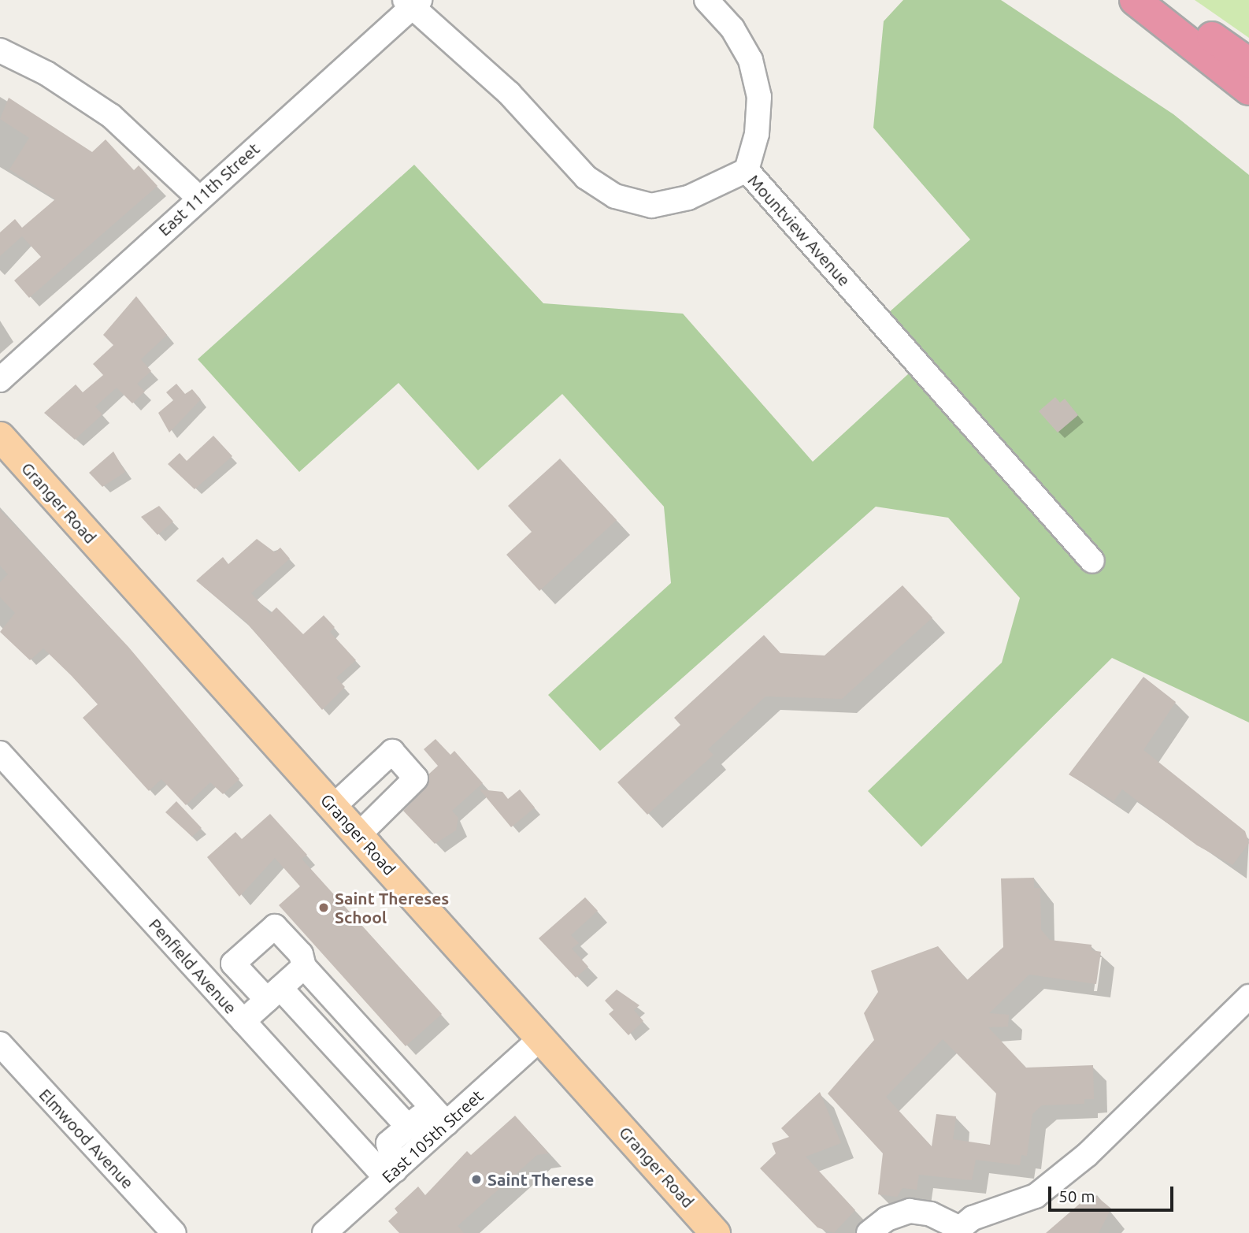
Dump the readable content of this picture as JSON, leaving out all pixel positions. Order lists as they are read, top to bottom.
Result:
{
  "streets": {
    "main road": ["Granger Road"],
    "street": [
      "East 111th Street",
      "Mountview Avenue",
      "Penfield Avenue",
      "East 105th Street",
      "Elmwood Avenue"
    ]
  },
  "crossings": [
    ["East 111th Street", "Mountview Avenue"],
    ["Granger Road", "East 105th Street"],
    ["Penfield Avenue", "East 105th Street"]
  ],
  "places": ["Saint Thereses School", "Saint Therese"],
  "scale_bar": "50 m"
}
